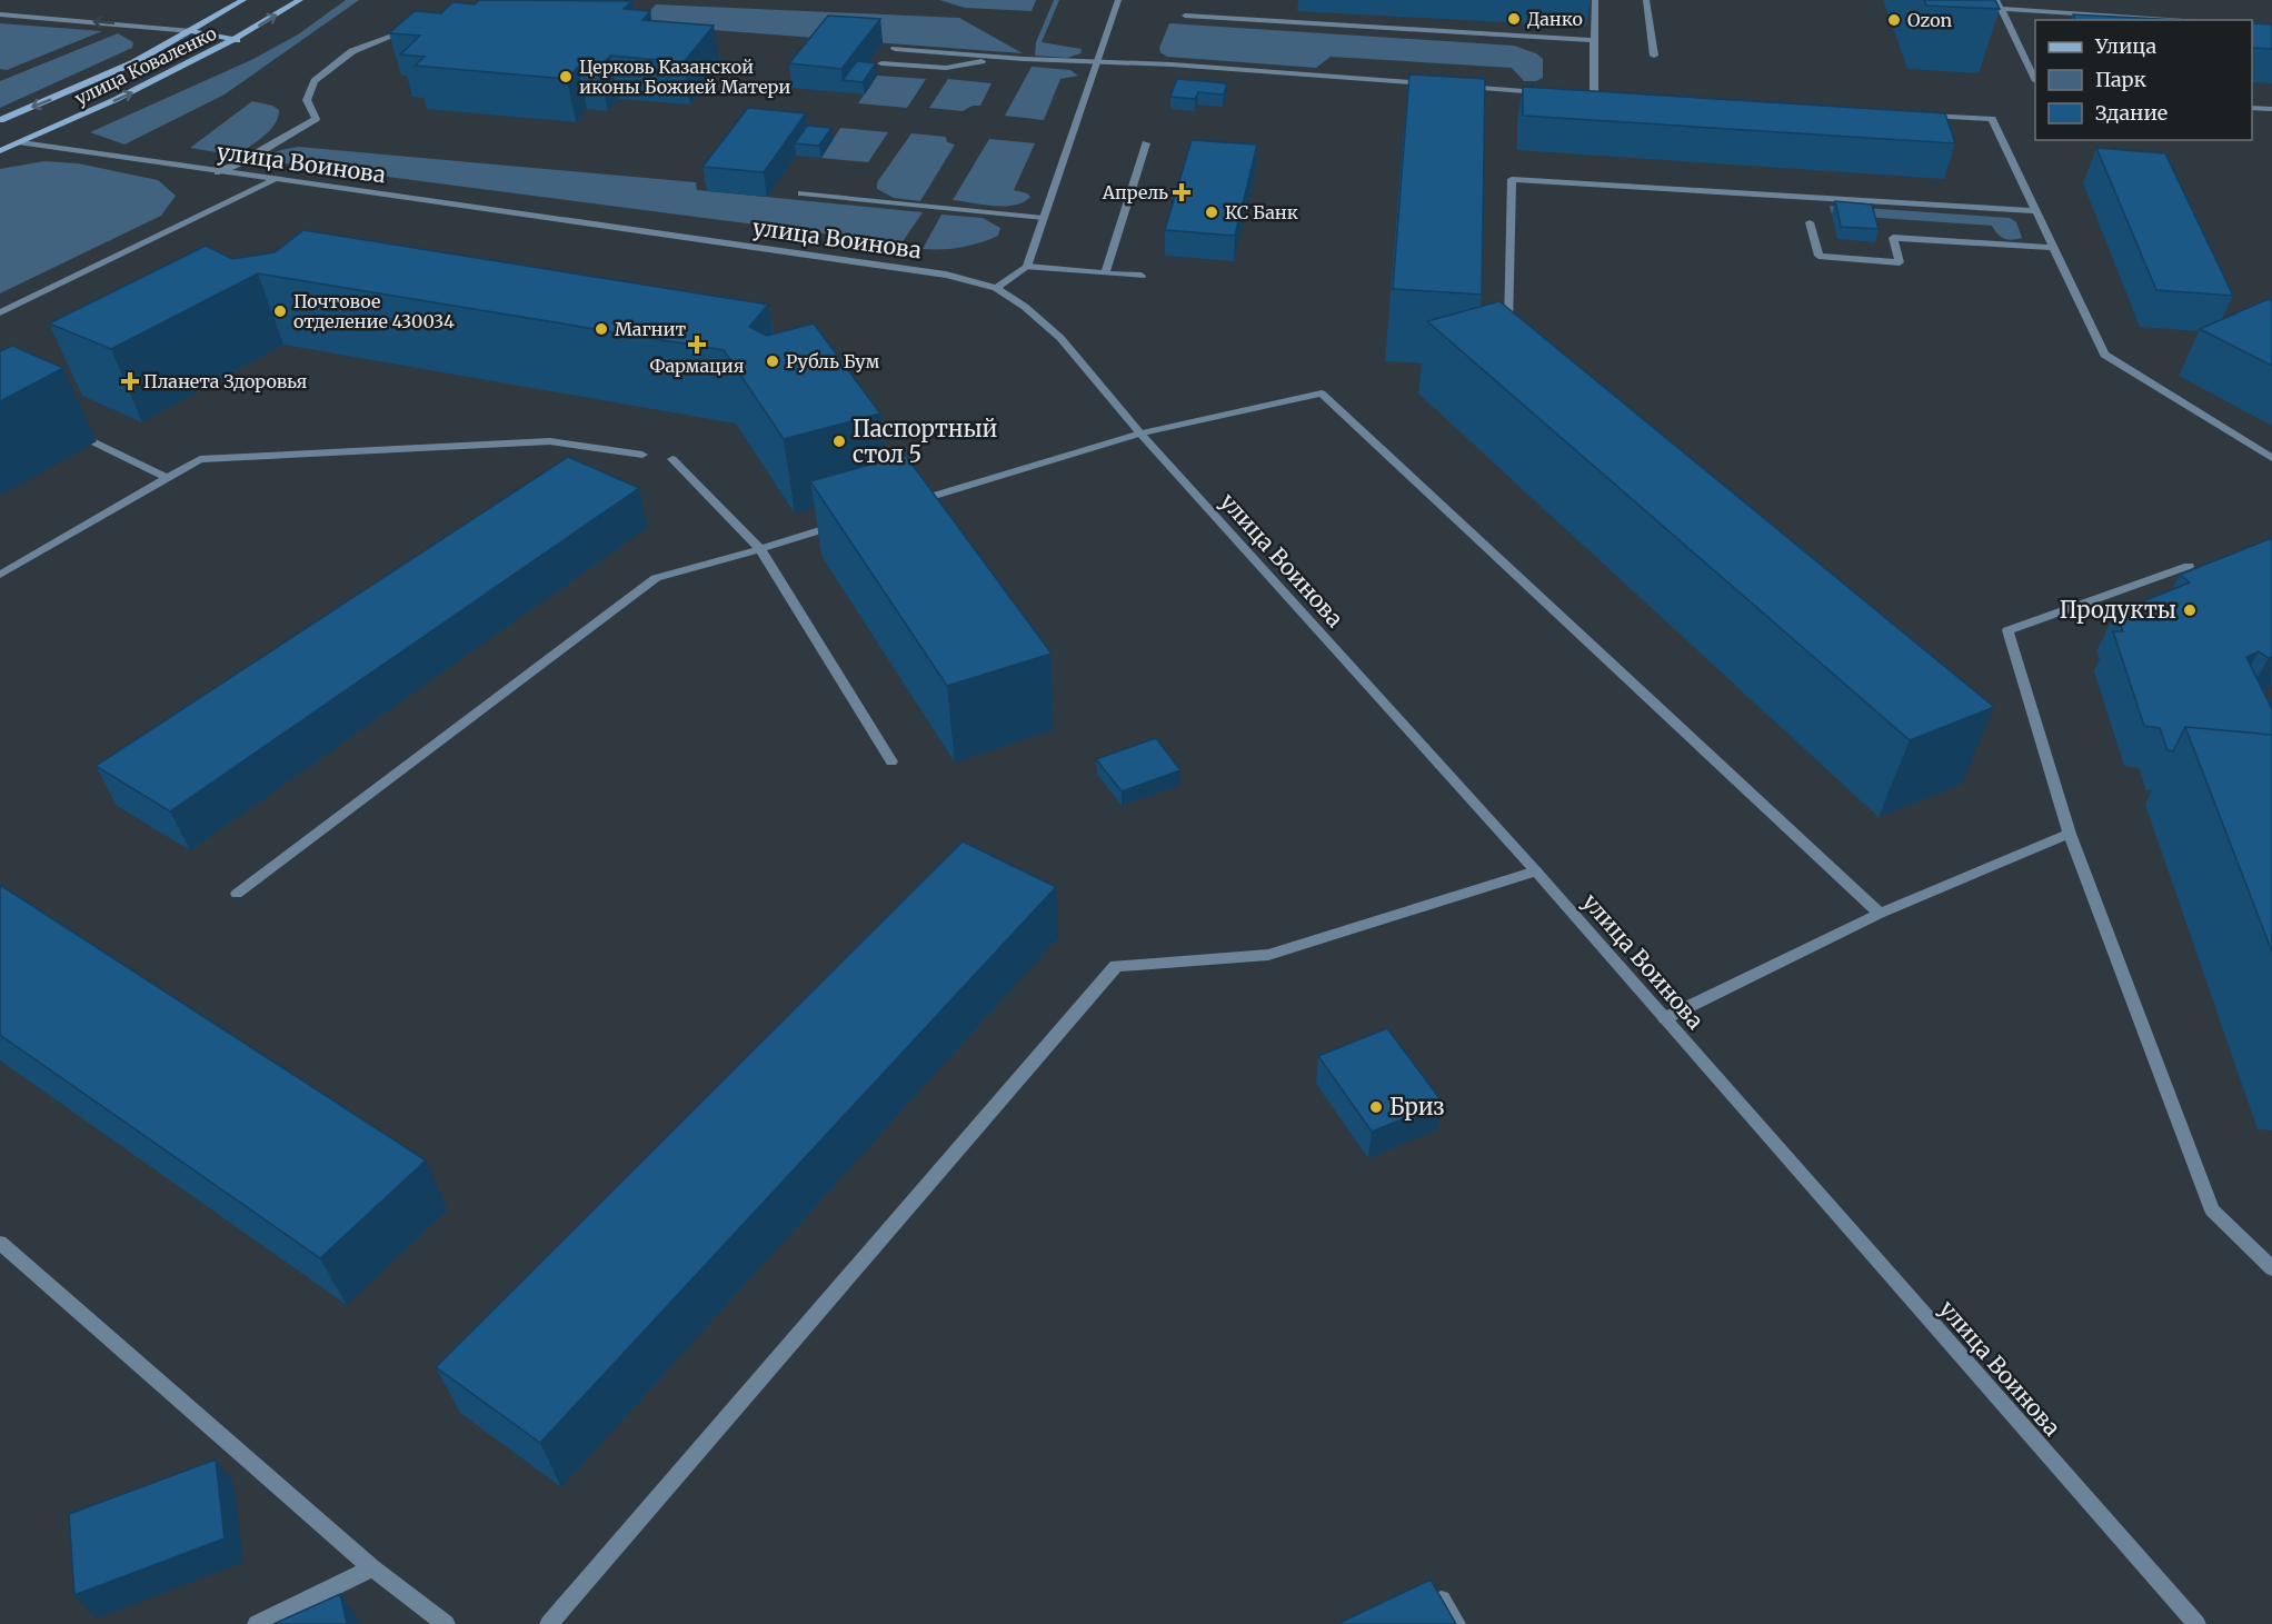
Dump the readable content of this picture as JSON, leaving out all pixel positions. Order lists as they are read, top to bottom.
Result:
{
  "streets": {
    "main road": ["улица Коваленко", "улица Воинова"]
  },
  "crossings": [
    ["улица Коваленко", "улица Воинова"]
  ],
  "places": {
    "other": [
      "Данко",
      "Ozon",
      "Церковь Казанской иконы Божией Матери",
      "КС Банк",
      "Почтовое отделение 430034",
      "Магнит",
      "Рубль Бум",
      "Паспортный стол 5",
      "Продукты",
      "Бриз"
    ],
    "health": ["Апрель", "Фармация", "Планета Здоровья"]
  },
  "legend": ["Улица", "Парк", "Здание"]
}
